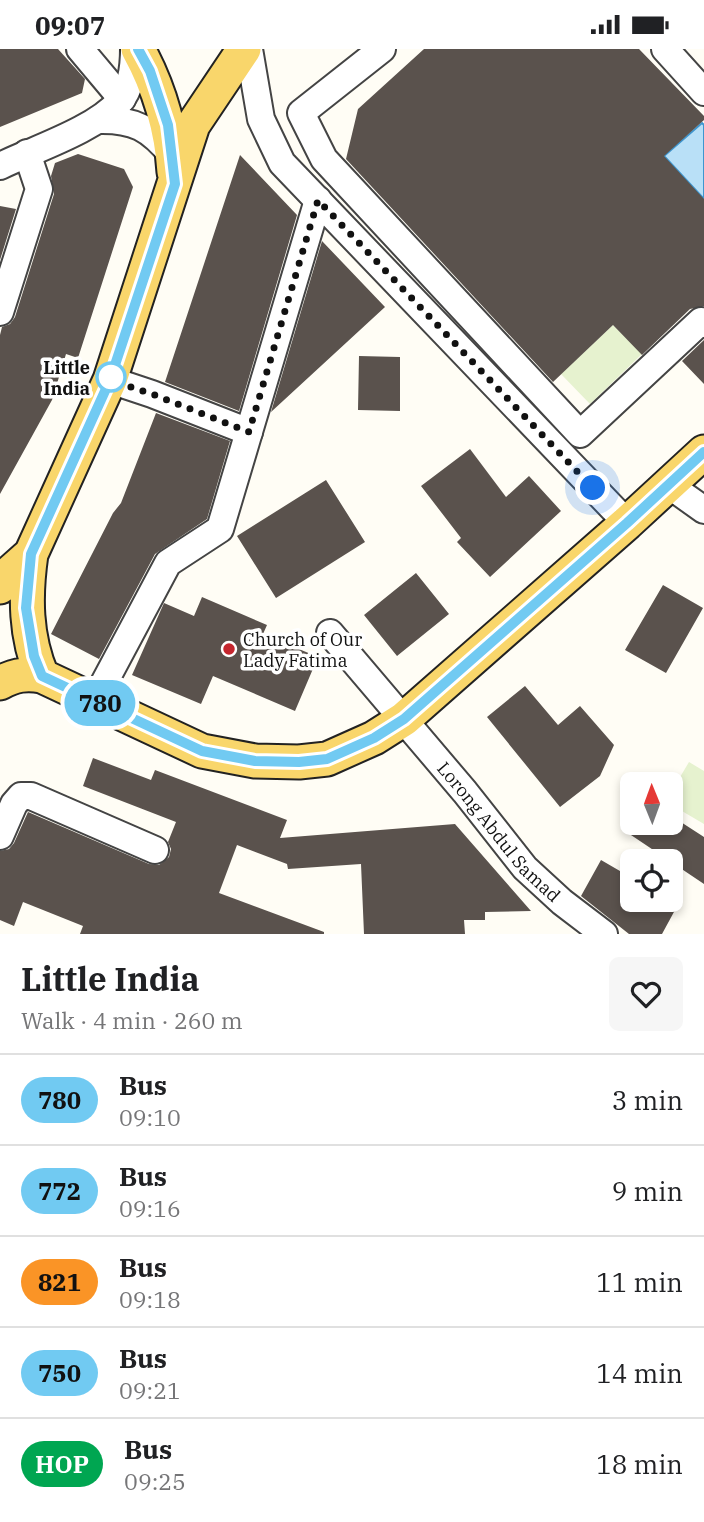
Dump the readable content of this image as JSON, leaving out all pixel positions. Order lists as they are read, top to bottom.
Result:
{
  "streets": {
    "street": ["Lorong Abdul Samad"]
  },
  "places": ["Little India", "Church of Our Lady Fatima"],
  "lines": ["bus line 780"],
  "north": "top",
  "page": {
    "status": "09:07",
    "on_map": "780",
    "heading": ["Little India", "Walk · 4 min · 260 m"],
    "list": [
      {
        "mark": "780",
        "name": "Bus",
        "note": "09:10",
        "value": "3 min"
      },
      {
        "mark": "772",
        "name": "Bus",
        "note": "09:16",
        "value": "9 min"
      },
      {
        "mark": "821",
        "name": "Bus",
        "note": "09:18",
        "value": "11 min"
      },
      {
        "mark": "750",
        "name": "Bus",
        "note": "09:21",
        "value": "14 min"
      },
      {
        "mark": "HOP",
        "name": "Bus",
        "note": "09:25",
        "value": "18 min"
      }
    ]
  }
}
